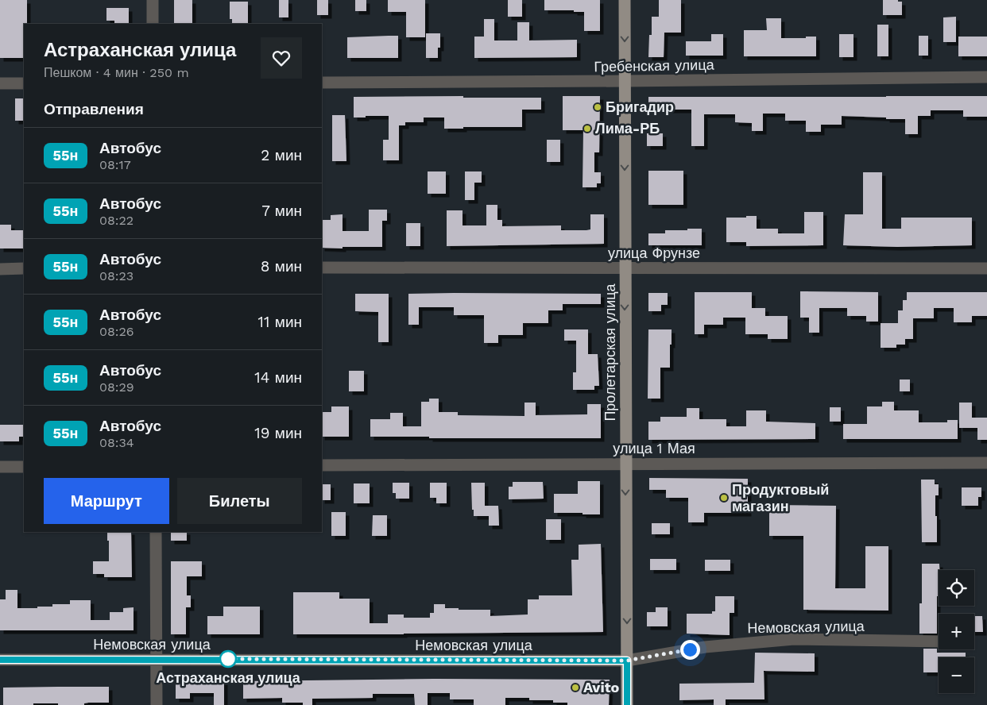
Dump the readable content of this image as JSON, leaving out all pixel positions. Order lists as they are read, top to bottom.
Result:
{
  "streets": {
    "main road": ["Пролетарская улица"],
    "street": [
      "Гребенская улица",
      "улица Фрунзе",
      "улица 1 Мая",
      "Немовская улица"
    ]
  },
  "crossings": [
    ["Гребенская улица", "Пролетарская улица"],
    ["улица Фрунзе", "Пролетарская улица"],
    ["Пролетарская улица", "улица 1 Мая"],
    ["Пролетарская улица", "Немовская улица"]
  ],
  "one_way": ["Пролетарская улица"],
  "places": [
    "Бригадир",
    "Лима-РБ",
    "Продуктовый магазин",
    "Астраханская улица",
    "Avito"
  ],
  "lines": ["bus line 55н"],
  "page": {
    "heading": [
      ["Астраханская улица", "Пешком · 4 мин · 250 m"],
      "Отправления"
    ],
    "list": [
      {
        "mark": "55н",
        "name": "Автобус",
        "note": "08:17",
        "value": "2 мин"
      },
      {
        "mark": "55н",
        "name": "Автобус",
        "note": "08:22",
        "value": "7 мин"
      },
      {
        "mark": "55н",
        "name": "Автобус",
        "note": "08:23",
        "value": "8 мин"
      },
      {
        "mark": "55н",
        "name": "Автобус",
        "note": "08:26",
        "value": "11 мин"
      },
      {
        "mark": "55н",
        "name": "Автобус",
        "note": "08:29",
        "value": "14 мин"
      },
      {
        "mark": "55н",
        "name": "Автобус",
        "note": "08:34",
        "value": "19 мин"
      }
    ],
    "buttons": ["Маршрут", "Билеты"],
    "map_buttons": ["+", "−"]
  }
}
